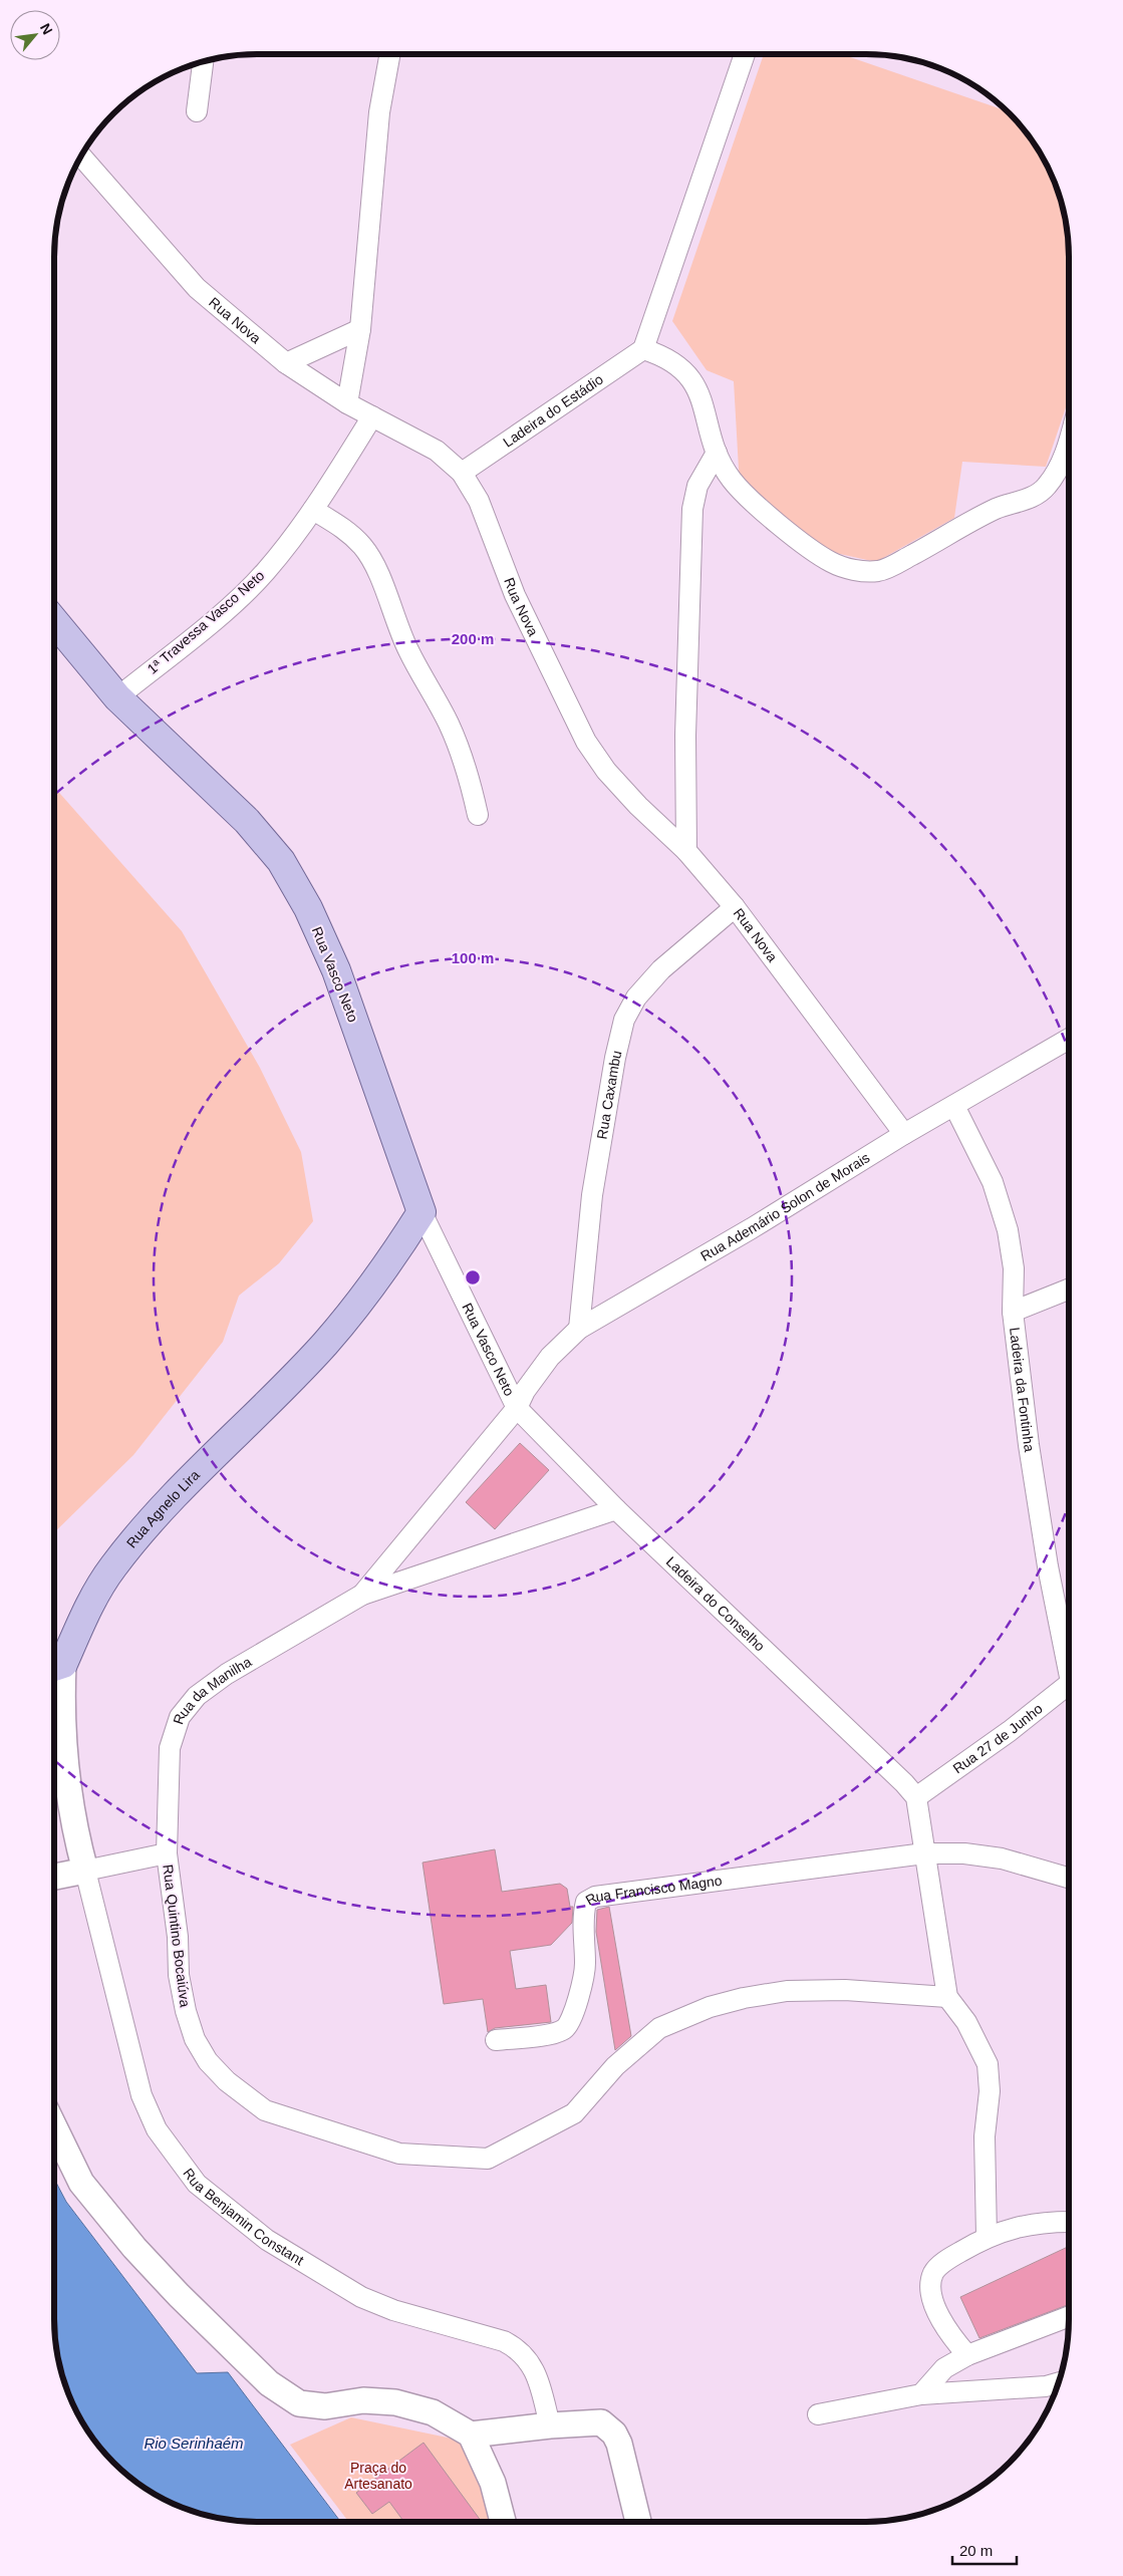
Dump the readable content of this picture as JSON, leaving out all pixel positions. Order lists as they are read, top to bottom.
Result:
{
  "streets": {
    "main road": ["Rua Vasco Neto", "Rua Agnelo Lira"],
    "street": [
      "Rua Nova",
      "Ladeira do Estádio",
      "1ª Travessa Vasco Neto",
      "Rua Caxambu",
      "Rua Ademário Solon de Morais",
      "Ladeira da Fontinha",
      "Ladeira do Conselho",
      "Rua da Manilha",
      "Rua 27 de Junho",
      "Rua Francisco Magno",
      "Rua Quintino Bocaiúva",
      "Rua Benjamin Constant"
    ]
  },
  "crossings": [
    ["Rua Nova", "Ladeira do Estádio"],
    ["Rua Nova", "1ª Travessa Vasco Neto"],
    ["Rua Nova", "Rua Caxambu"],
    ["Rua Nova", "Rua Ademário Solon de Morais"],
    ["1ª Travessa Vasco Neto", "Rua Vasco Neto"],
    ["Rua Vasco Neto", "Rua Ademário Solon de Morais"],
    ["Rua Vasco Neto", "Rua Agnelo Lira"],
    ["Rua Vasco Neto", "Ladeira do Conselho"],
    ["Rua Vasco Neto", "Rua da Manilha"],
    ["Rua Caxambu", "Rua Ademário Solon de Morais"],
    ["Rua Ademário Solon de Morais", "Ladeira da Fontinha"],
    ["Rua Ademário Solon de Morais", "Ladeira do Conselho"],
    ["Rua Ademário Solon de Morais", "Rua da Manilha"],
    ["Rua Agnelo Lira", "Rua Benjamin Constant"],
    ["Ladeira do Conselho", "Rua da Manilha"],
    ["Ladeira do Conselho", "Rua 27 de Junho"],
    ["Rua da Manilha", "Rua Quintino Bocaiúva"]
  ],
  "water": ["Rio Serinhaém"],
  "parks": ["Praça do Artesanato"],
  "scale_bar": "20 m",
  "north": "top right",
  "rings": ["200 m", "100 m"]
}
